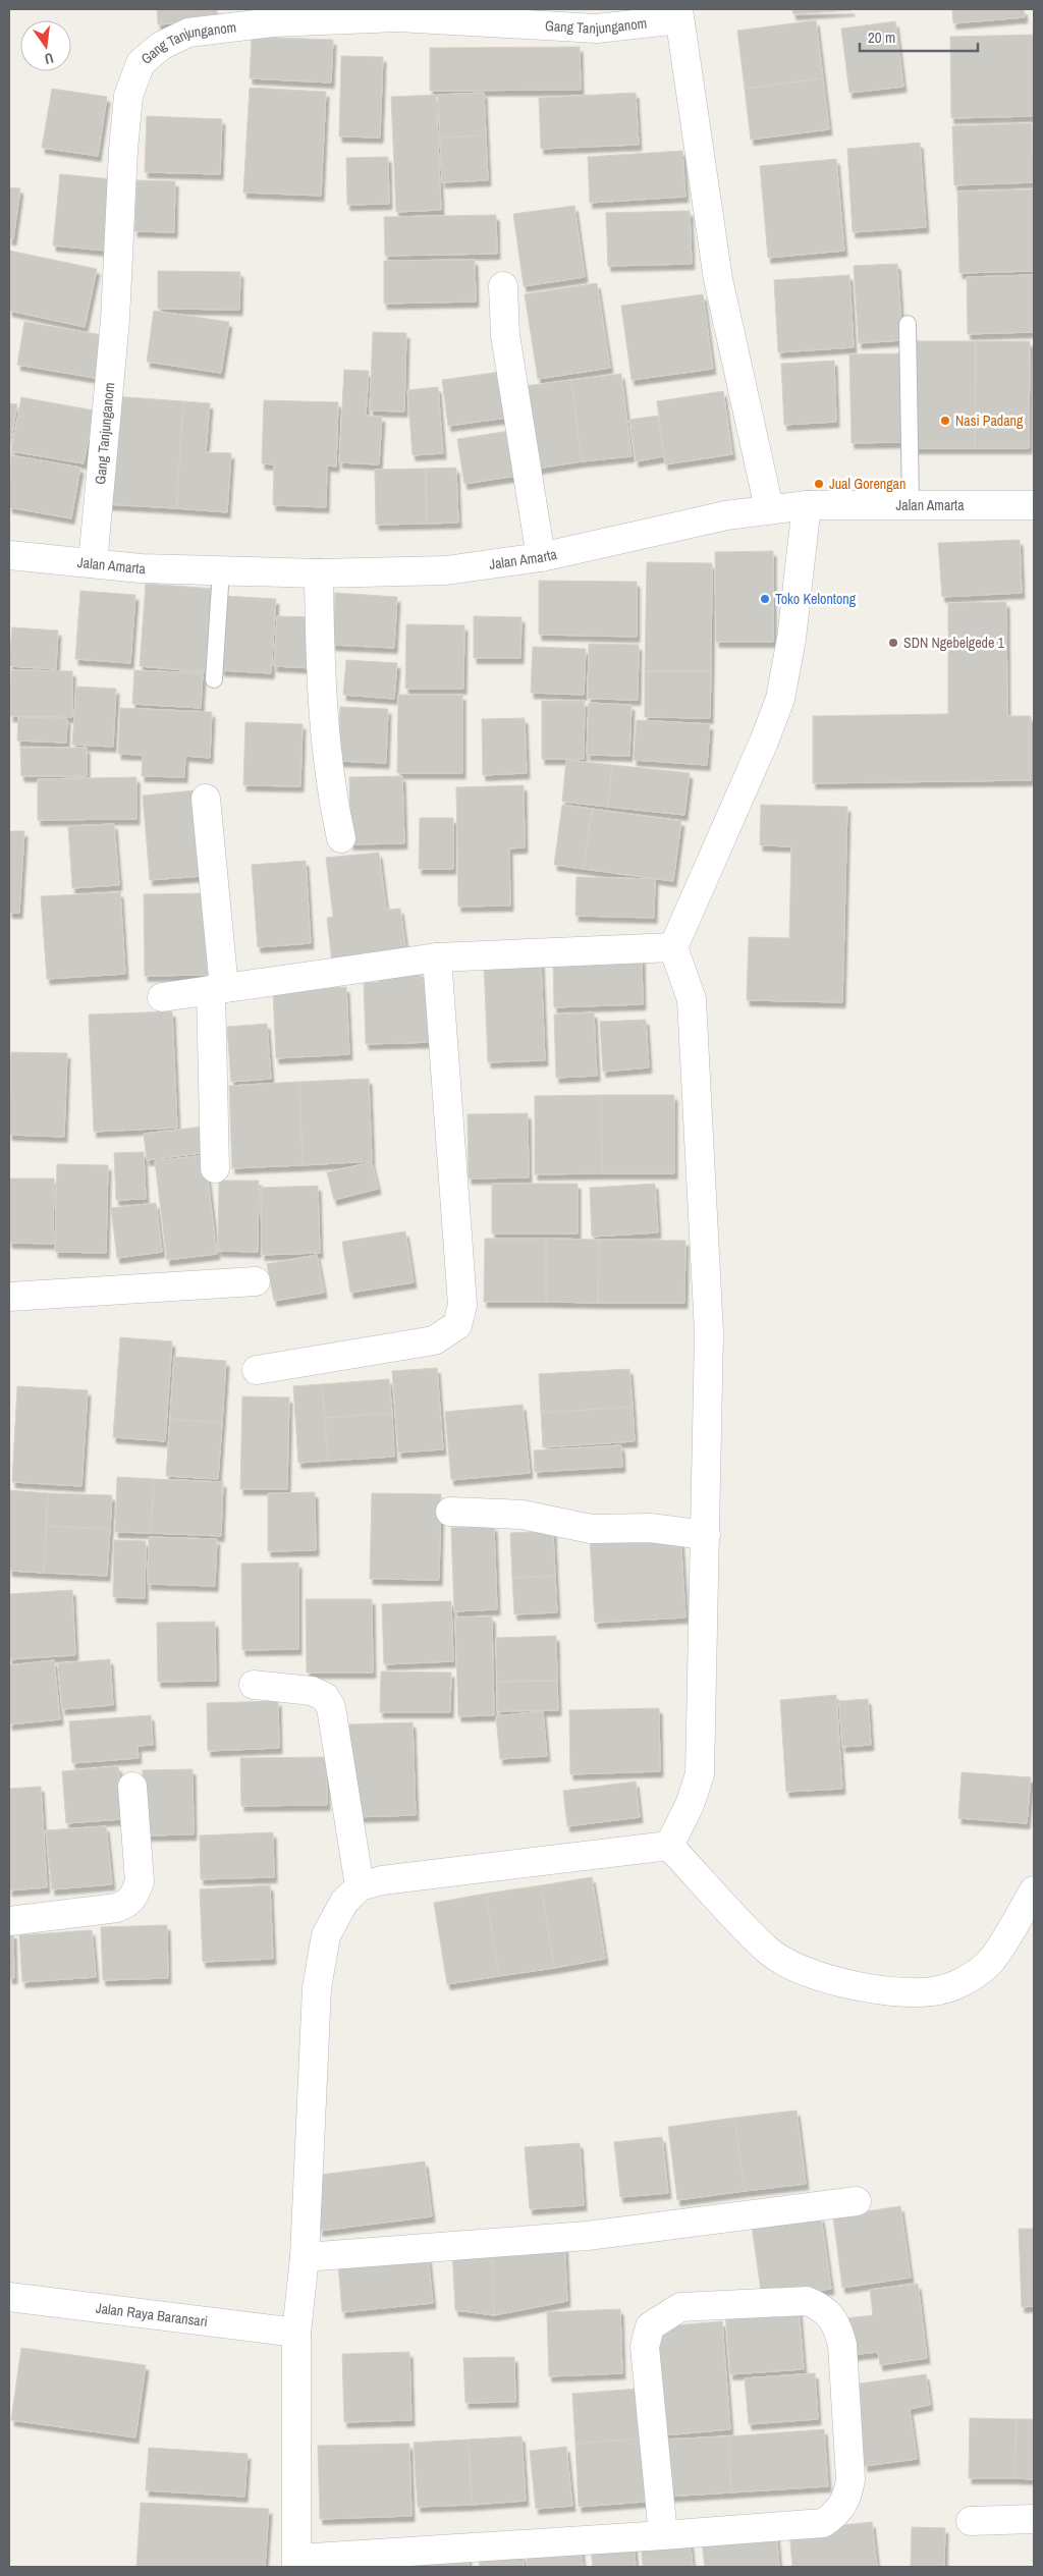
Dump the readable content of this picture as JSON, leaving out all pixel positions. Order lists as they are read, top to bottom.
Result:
{
  "streets": {
    "street": ["Gang Tanjunganom", "Jalan Amarta", "Jalan Raya Baransari"]
  },
  "crossings": [
    ["Gang Tanjunganom", "Jalan Amarta"]
  ],
  "places": [
    "Nasi Padang",
    "Jual Gorengan",
    "Toko Kelontong",
    "SDN Ngebelgede 1"
  ],
  "scale_bar": "20 m",
  "north": "bottom"
}
